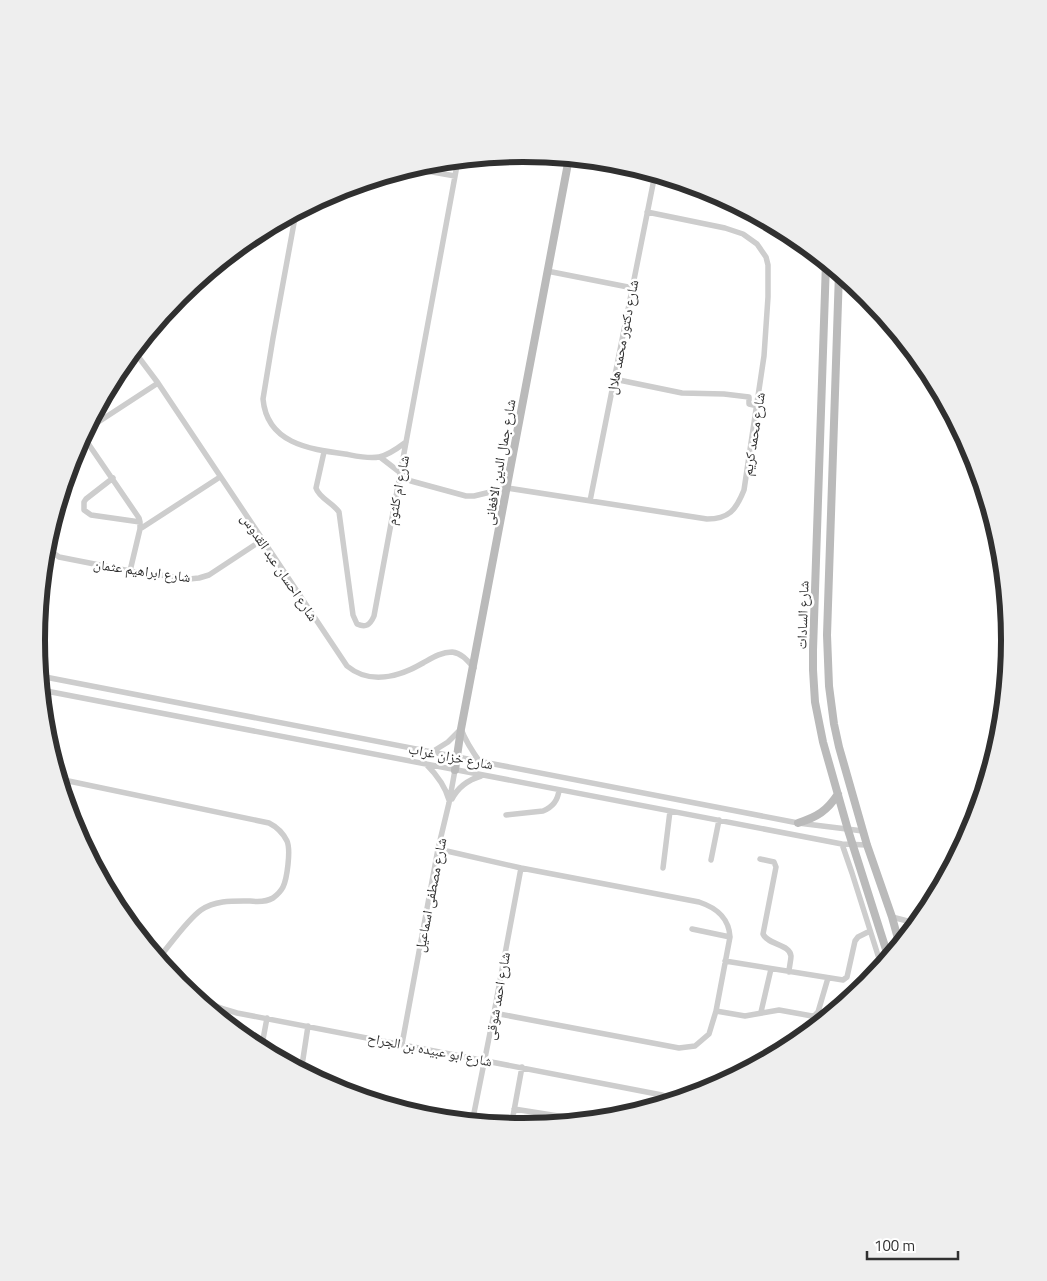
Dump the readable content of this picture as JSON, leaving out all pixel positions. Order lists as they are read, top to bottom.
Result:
{
  "streets": {
    "main road": ["شارع جمال الدين الافغانى", "شارع السادات"],
    "street": [
      "شارع دكتور محمد هلال",
      "شارع محمد كريم",
      "شارع ام كلثوم",
      "شارع احسان عبد القدوس",
      "شارع ابراهيم عثمان",
      "شارع خزان غراب",
      "شارع مصطفى اسماعيل",
      "شارع احمد شوقى",
      "شارع ابو عبيده بن الجراح"
    ]
  },
  "crossings": [
    ["شارع دكتور محمد هلال", "شارع محمد كريم"],
    ["شارع محمد كريم", "شارع جمال الدين الافغانى"],
    ["شارع جمال الدين الافغانى", "شارع احسان عبد القدوس"],
    ["شارع جمال الدين الافغانى", "شارع خزان غراب"],
    ["شارع جمال الدين الافغانى", "شارع مصطفى اسماعيل"],
    ["شارع احسان عبد القدوس", "شارع ابراهيم عثمان"],
    ["شارع السادات", "شارع خزان غراب"],
    ["شارع خزان غراب", "شارع مصطفى اسماعيل"],
    ["شارع مصطفى اسماعيل", "شارع ابو عبيده بن الجراح"],
    ["شارع احمد شوقى", "شارع ابو عبيده بن الجراح"]
  ],
  "scale_bar": "100 m"
}
